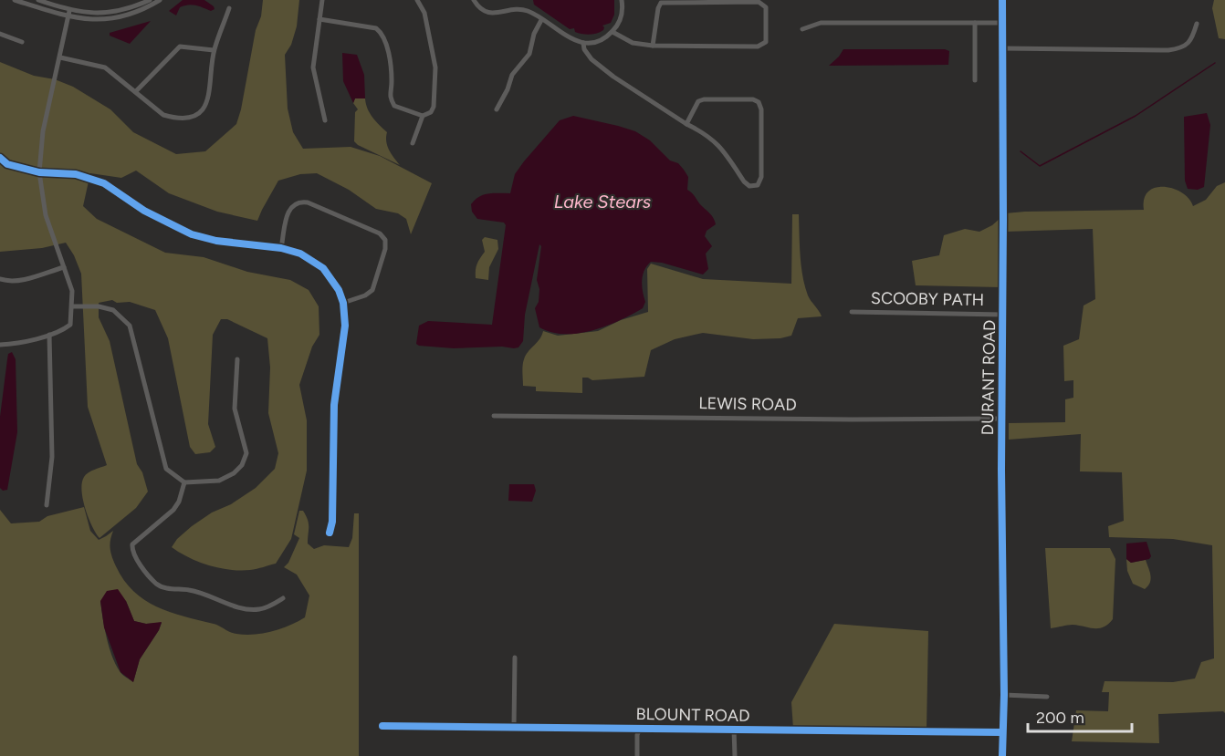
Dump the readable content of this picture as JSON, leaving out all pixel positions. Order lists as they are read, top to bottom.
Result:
{
  "streets": {
    "street": [
      "SCOOBY PATH",
      "DURANT ROAD",
      "LEWIS ROAD",
      "BLOUNT ROAD"
    ]
  },
  "crossings": [
    ["SCOOBY PATH", "DURANT ROAD"],
    ["DURANT ROAD", "LEWIS ROAD"],
    ["DURANT ROAD", "BLOUNT ROAD"]
  ],
  "water": ["Lake Stears"],
  "scale_bar": "200 m"
}
